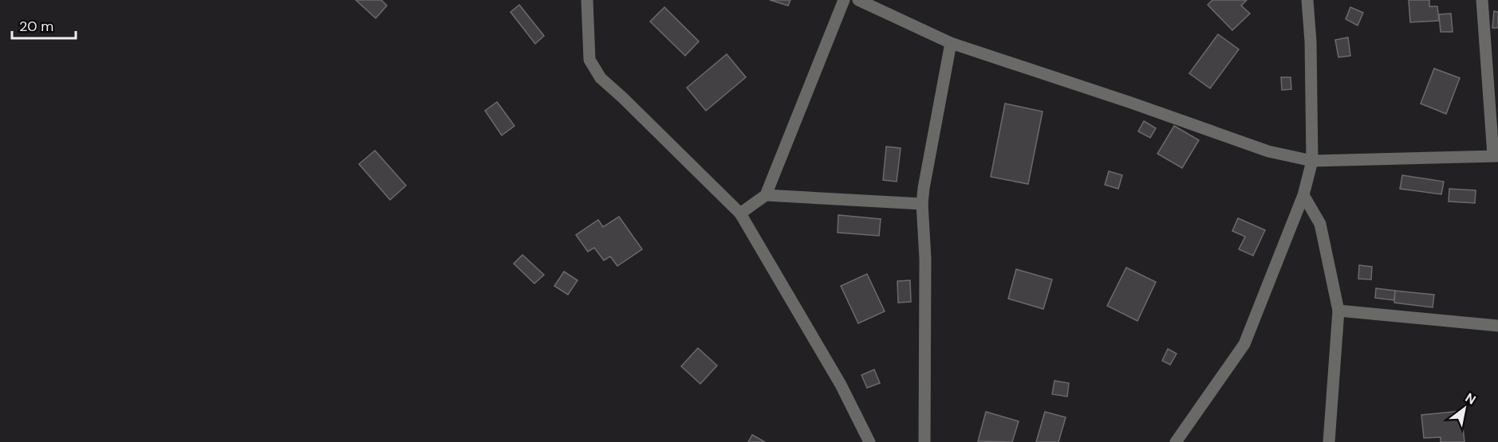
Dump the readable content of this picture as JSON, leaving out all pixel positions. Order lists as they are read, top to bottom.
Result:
{
  "scale_bar": "20 m",
  "north": "top right"
}
